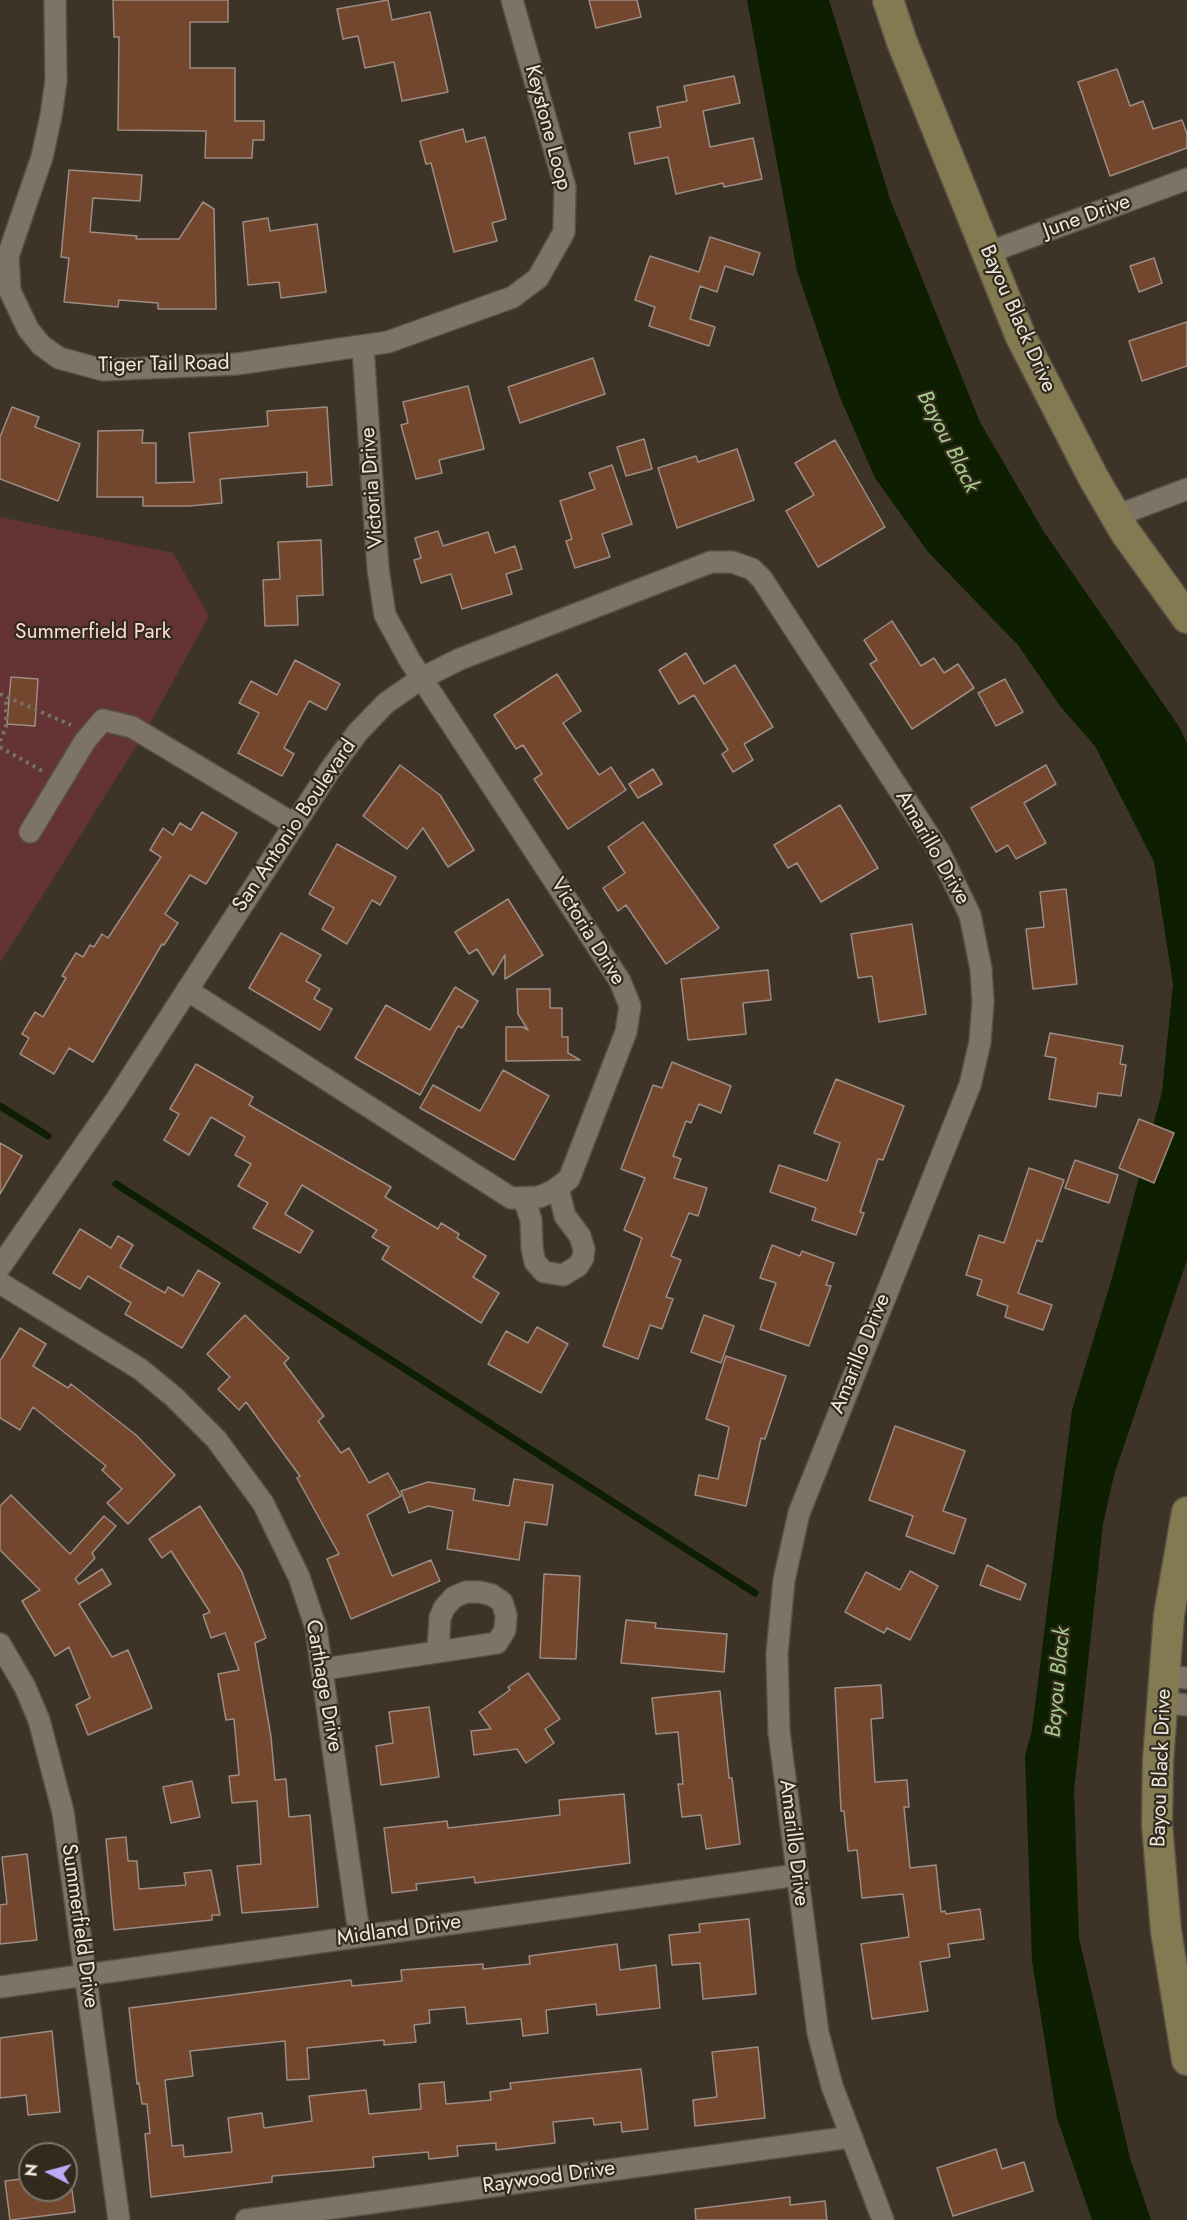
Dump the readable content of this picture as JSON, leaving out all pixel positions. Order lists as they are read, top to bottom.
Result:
{
  "streets": {
    "main road": ["Bayou Black Drive"],
    "street": [
      "Keystone Loop",
      "June Drive",
      "Tiger Tail Road",
      "Victoria Drive",
      "San Antonio Boulevard",
      "Amarillo Drive",
      "Carthage Drive",
      "Summerfield Drive",
      "Midland Drive",
      "Raywood Drive"
    ]
  },
  "crossings": [
    ["Keystone Loop", "Tiger Tail Road"],
    ["Keystone Loop", "Victoria Drive"],
    ["June Drive", "Bayou Black Drive"],
    ["Tiger Tail Road", "Victoria Drive"],
    ["Victoria Drive", "San Antonio Boulevard"],
    ["San Antonio Boulevard", "Amarillo Drive"],
    ["Amarillo Drive", "Midland Drive"],
    ["Amarillo Drive", "Raywood Drive"],
    ["Carthage Drive", "Midland Drive"],
    ["Summerfield Drive", "Midland Drive"]
  ],
  "water": ["Bayou Black"],
  "parks": ["Summerfield Park"],
  "north": "left"
}
